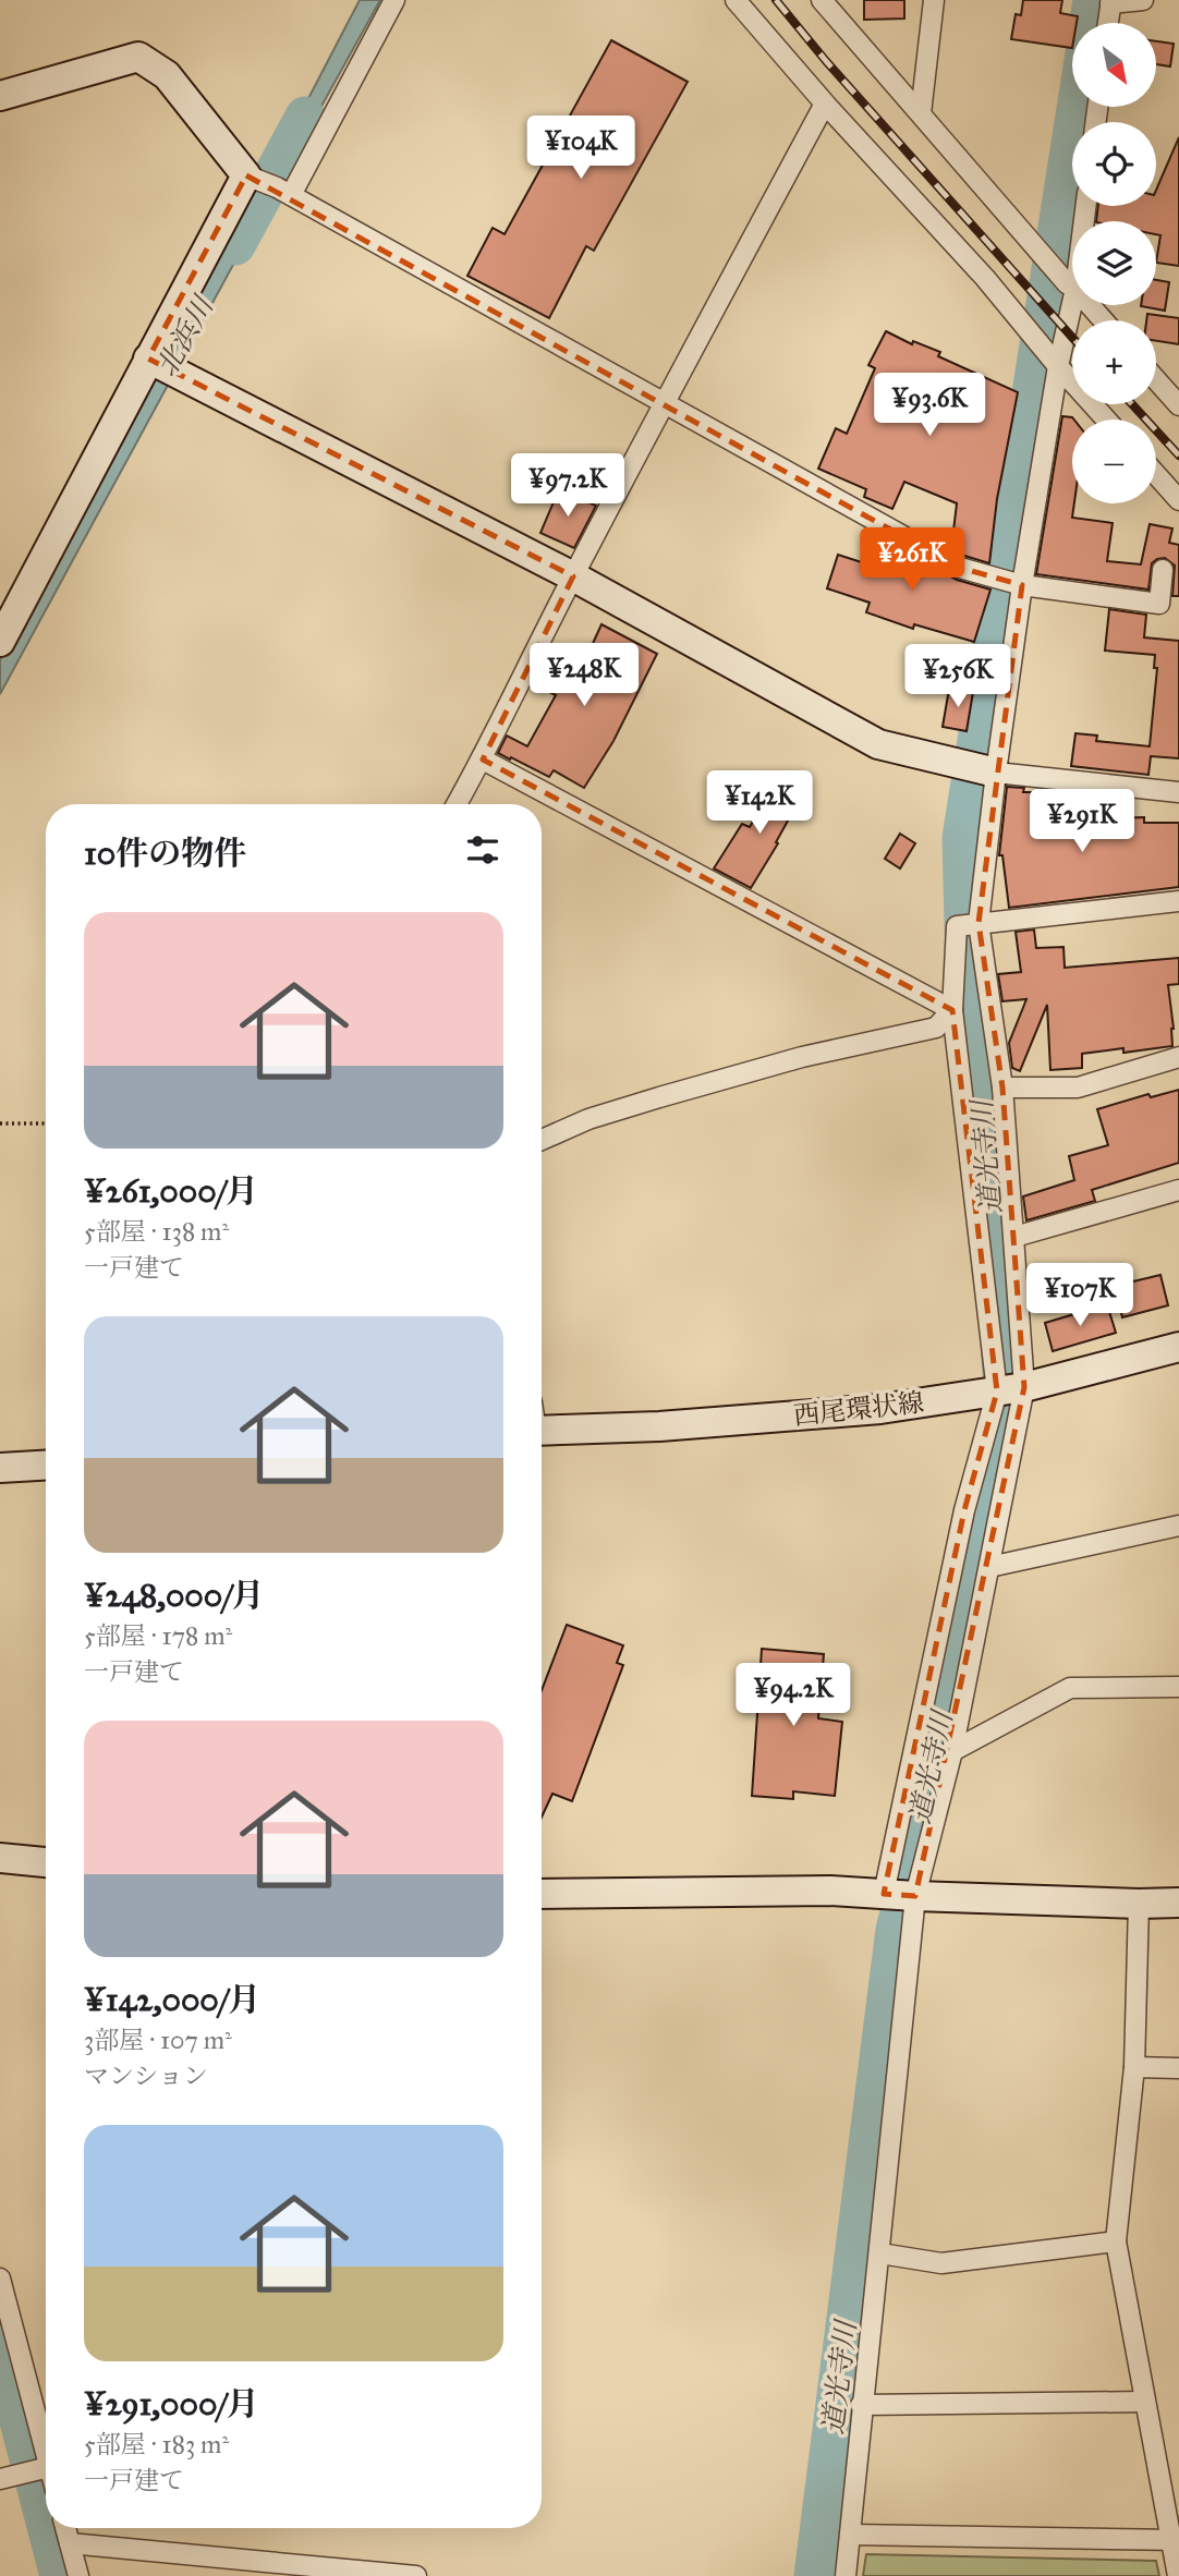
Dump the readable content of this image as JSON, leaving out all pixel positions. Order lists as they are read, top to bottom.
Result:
{
  "streets": {
    "street": ["西尾環状線"]
  },
  "water": ["北浜川", "道光寺川"],
  "north": "bottom right",
  "page": {
    "map_buttons": ["+", "−"],
    "price": [
      "¥104K",
      "¥93.6K",
      "¥97.2K",
      "¥261K",
      "¥248K",
      "¥256K",
      "¥142K",
      "¥291K",
      "¥107K",
      "¥94.2K"
    ],
    "heading": "10件の物件",
    "list": [
      {
        "name": "¥261,000/月",
        "note": "5部屋 · 138 m² · 一戸建て"
      },
      {
        "name": "¥248,000/月",
        "note": "5部屋 · 178 m² · 一戸建て"
      },
      {
        "name": "¥142,000/月",
        "note": "3部屋 · 107 m² · マンション"
      },
      {
        "name": "¥291,000/月",
        "note": "5部屋 · 183 m² · 一戸建て"
      }
    ]
  }
}
